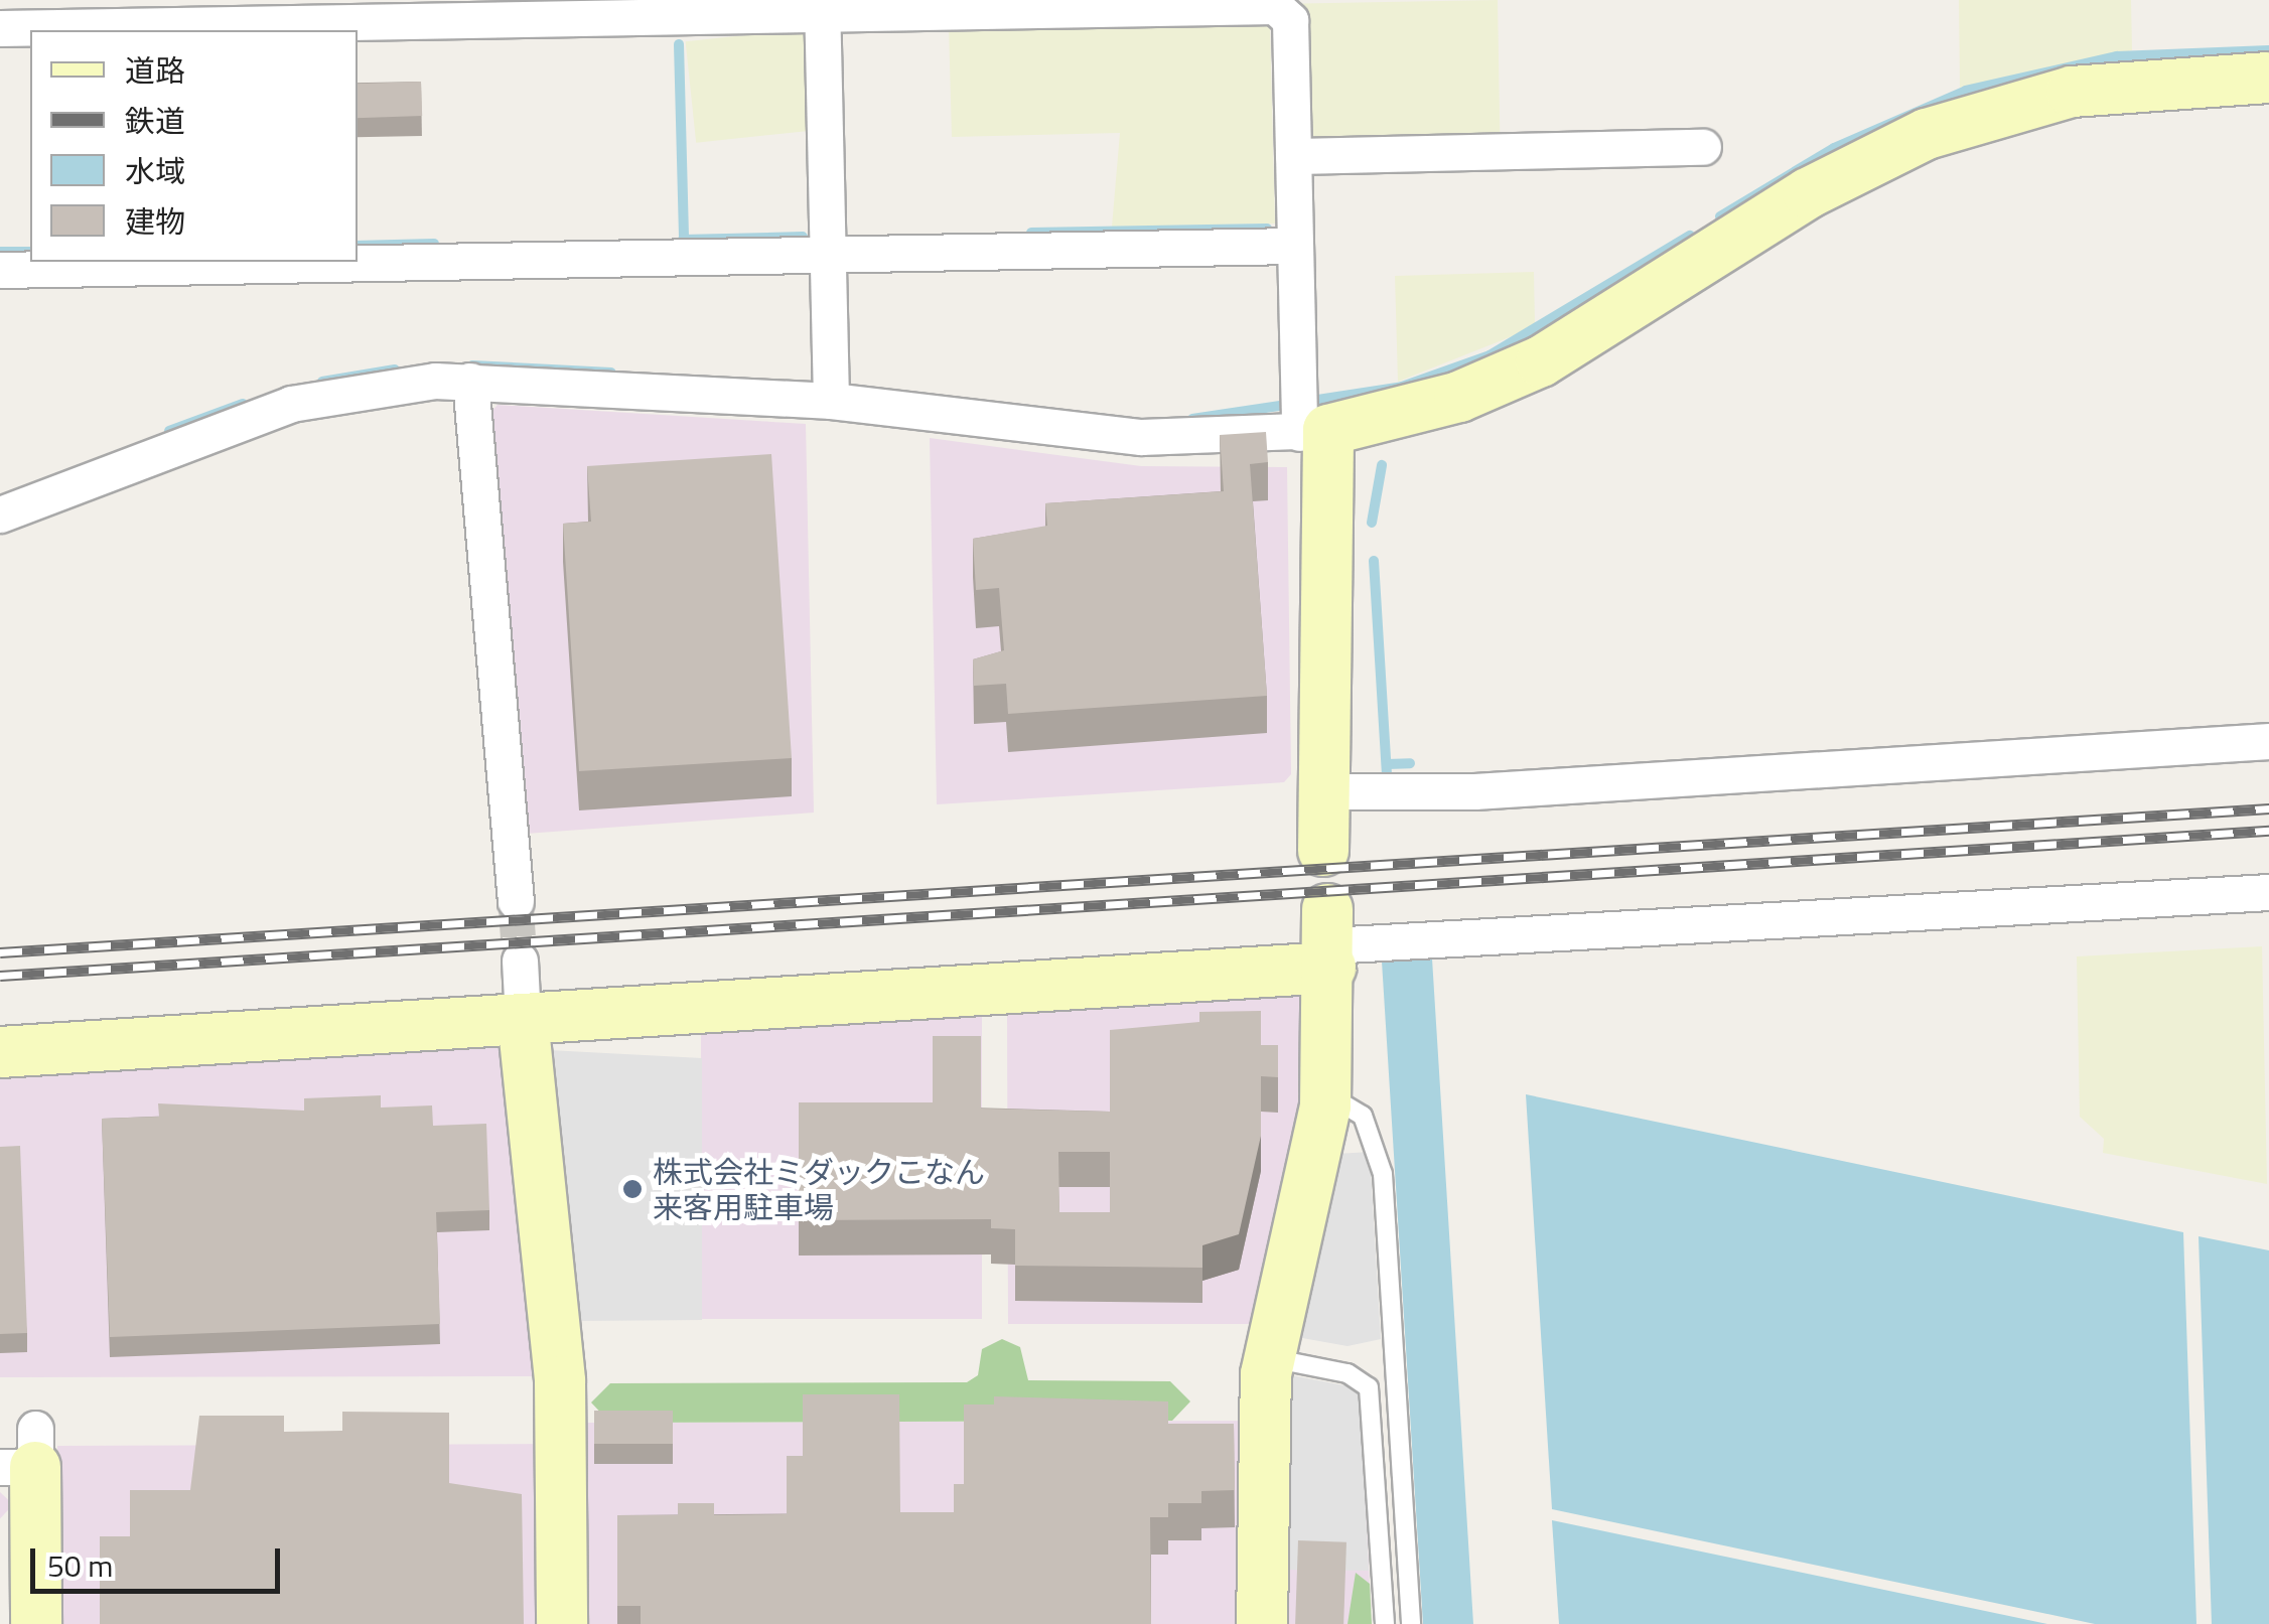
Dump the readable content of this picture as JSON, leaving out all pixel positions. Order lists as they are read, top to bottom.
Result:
{
  "places": ["株式会社ミダックこなん 来客用駐車場"],
  "legend": [
    "道路",
    "鉄道",
    "水域",
    "建物"
  ],
  "scale_bar": "50 m"
}
